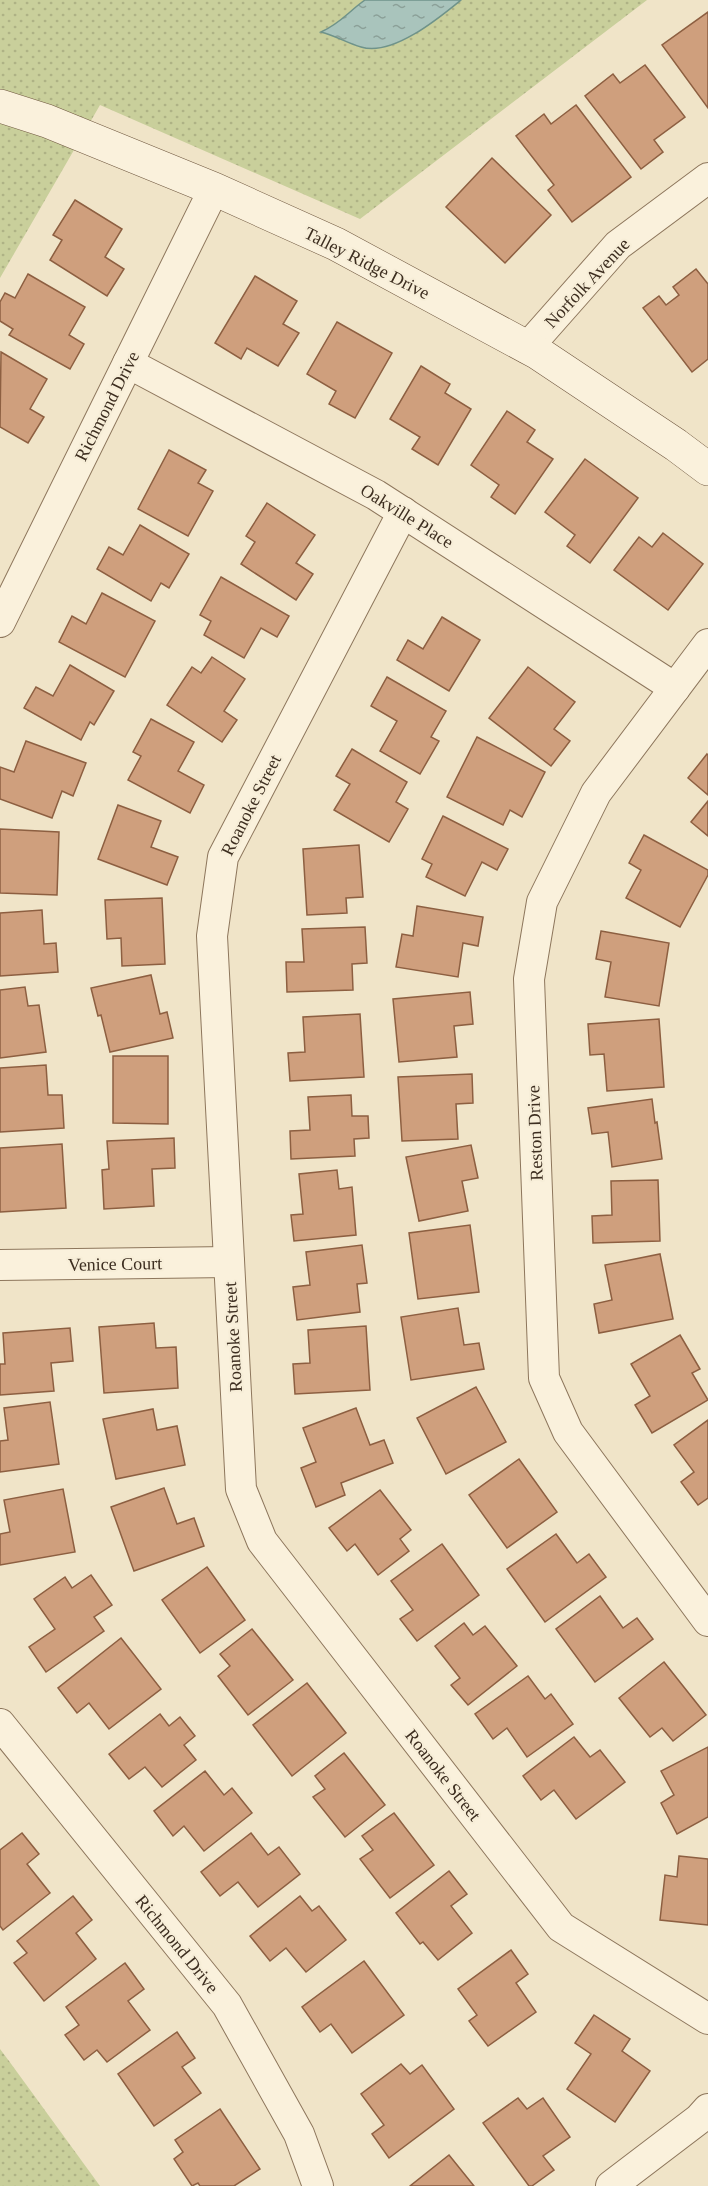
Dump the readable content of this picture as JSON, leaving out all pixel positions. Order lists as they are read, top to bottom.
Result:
{
  "streets": {
    "street": [
      "Talley Ridge Drive",
      "Norfolk Avenue",
      "Richmond Drive",
      "Oakville Place",
      "Roanoke Street",
      "Reston Drive",
      "Venice Court"
    ]
  },
  "crossings": [
    ["Talley Ridge Drive", "Norfolk Avenue"],
    ["Talley Ridge Drive", "Richmond Drive"],
    ["Richmond Drive", "Oakville Place"],
    ["Oakville Place", "Roanoke Street"],
    ["Oakville Place", "Reston Drive"],
    ["Roanoke Street", "Venice Court"]
  ]
}
